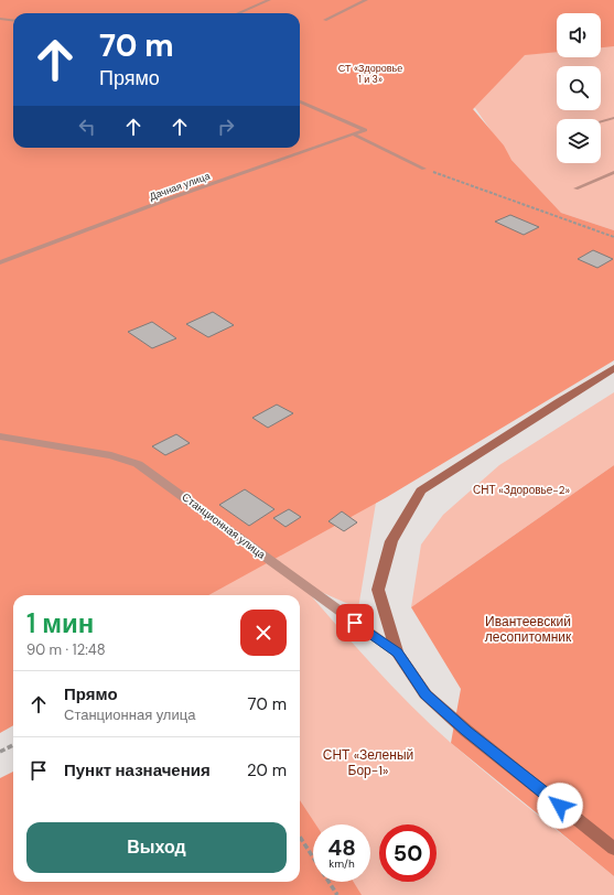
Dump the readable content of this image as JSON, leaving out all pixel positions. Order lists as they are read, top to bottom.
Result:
{
  "streets": {
    "street": ["Станционная улица"],
    "lane": ["Дачная улица"]
  },
  "parks": [
    "СТ «Здоровье 1 и 3»",
    "СНТ «Здоровье-2»",
    "Ивантеевский лесопитомник",
    "СНТ «Зеленый Бор-1»"
  ],
  "page": {
    "turn": ["70 m", "Прямо"],
    "heading": ["1 мин", "90 m · 12:48"],
    "list": [
      {
        "name": "Прямо",
        "note": "Станционная улица",
        "value": "70 m"
      },
      {
        "name": "Пункт назначения",
        "value": "20 m"
      }
    ],
    "buttons": "Выход",
    "speed": "48 km/h",
    "limit": "50"
  }
}
